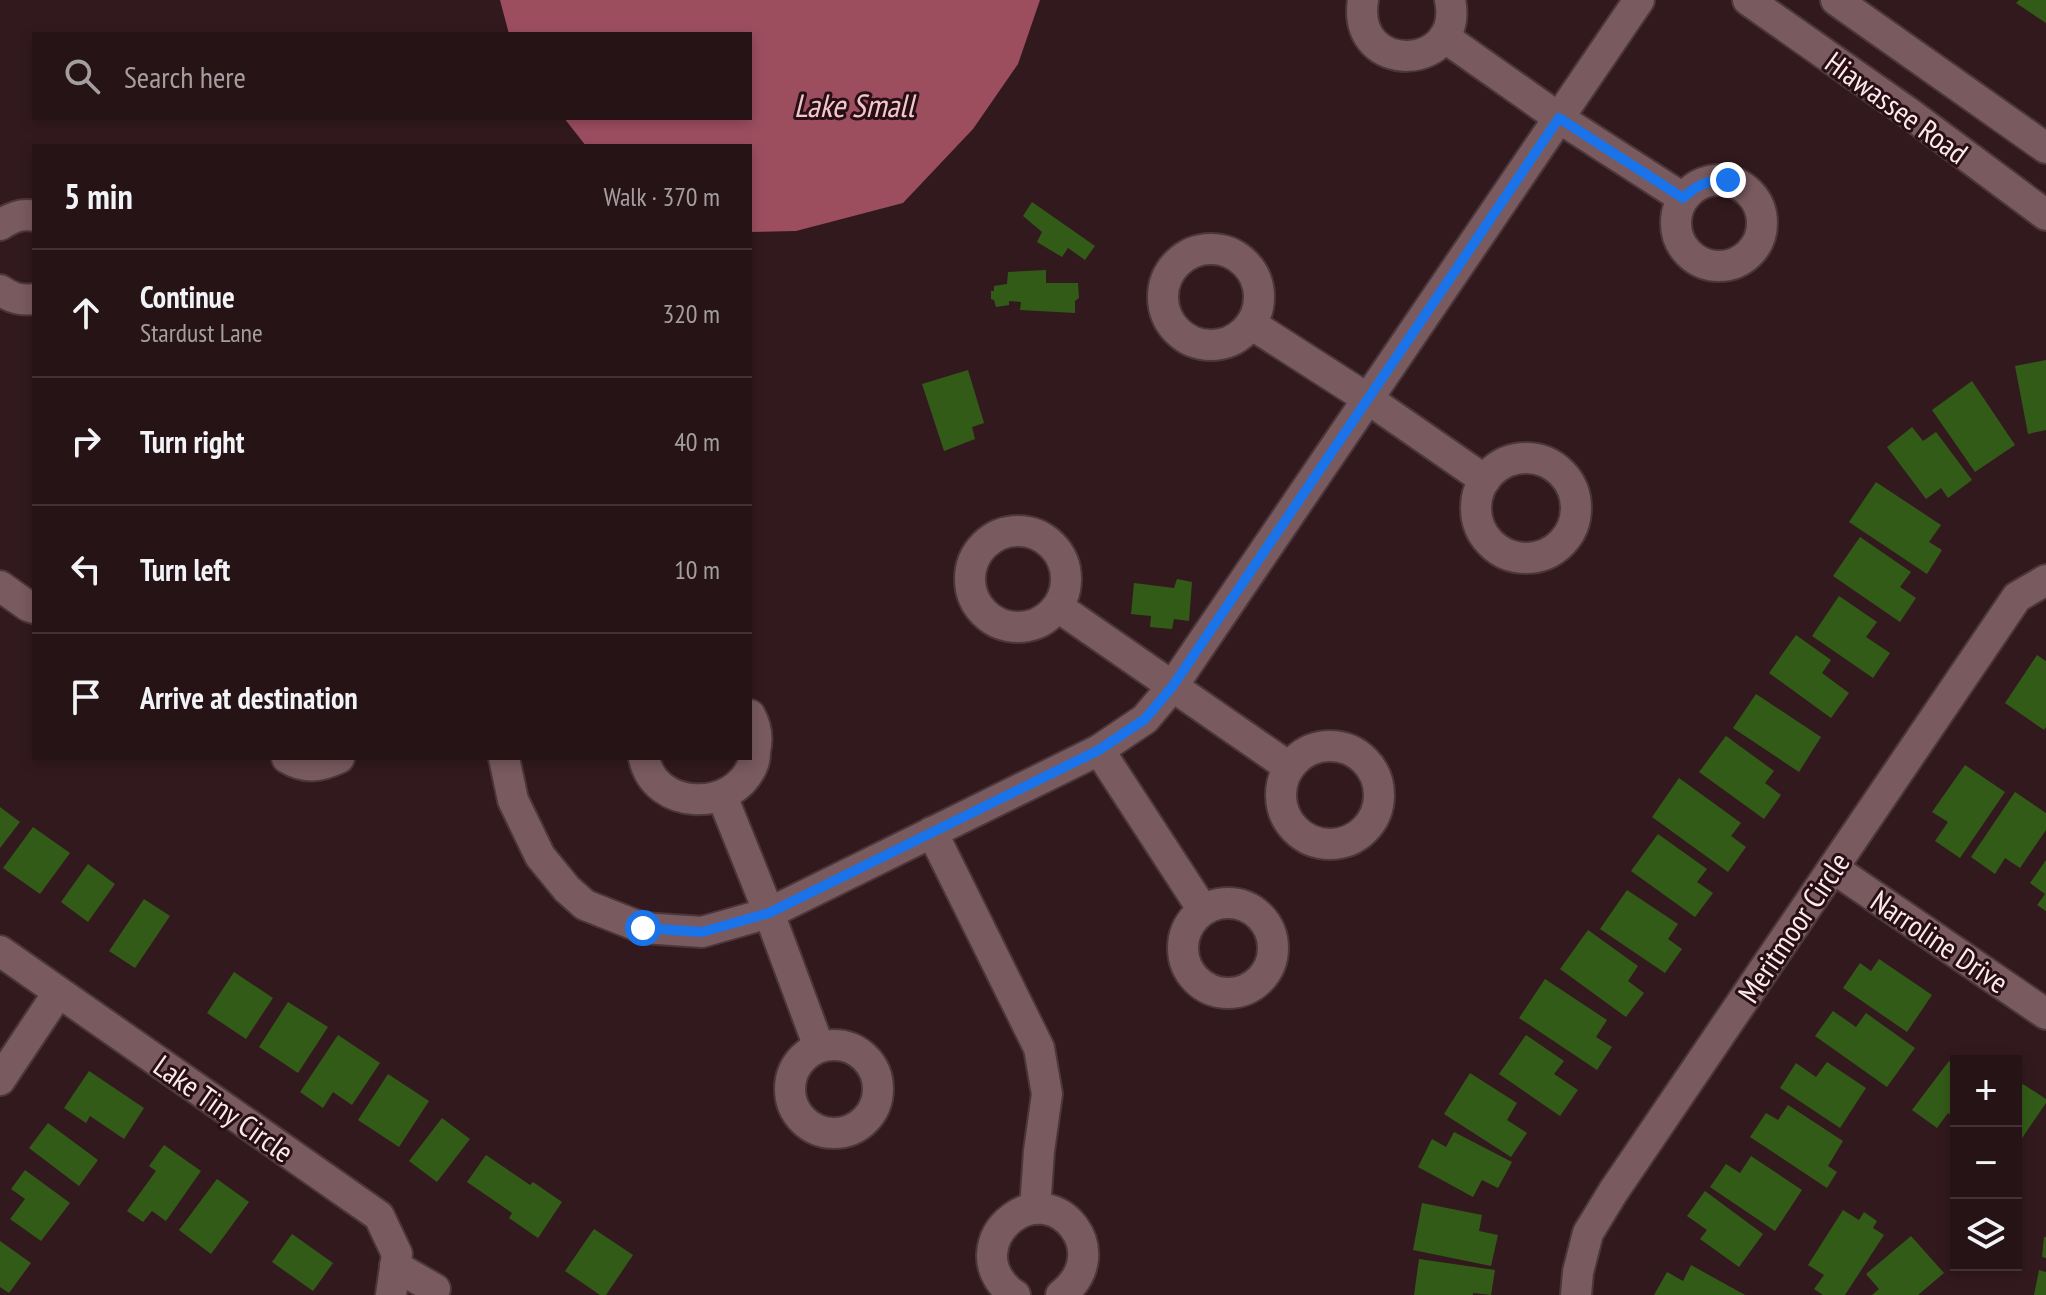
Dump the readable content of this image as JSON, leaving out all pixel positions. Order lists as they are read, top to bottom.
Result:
{
  "streets": {
    "street": [
      "Hiawassee Road",
      "Meritmoor Circle",
      "Narroline Drive",
      "Lake Tiny Circle"
    ]
  },
  "crossings": [
    ["Meritmoor Circle", "Narroline Drive"]
  ],
  "water": ["Lake Small"],
  "page": {
    "search": "Search here",
    "heading": ["5 min", "Walk · 370 m"],
    "list": [
      ["Continue", "Stardust Lane", "320 m"],
      ["Turn right", "40 m"],
      ["Turn left", "10 m"],
      "Arrive at destination"
    ],
    "map_buttons": ["+", "−"]
  }
}
